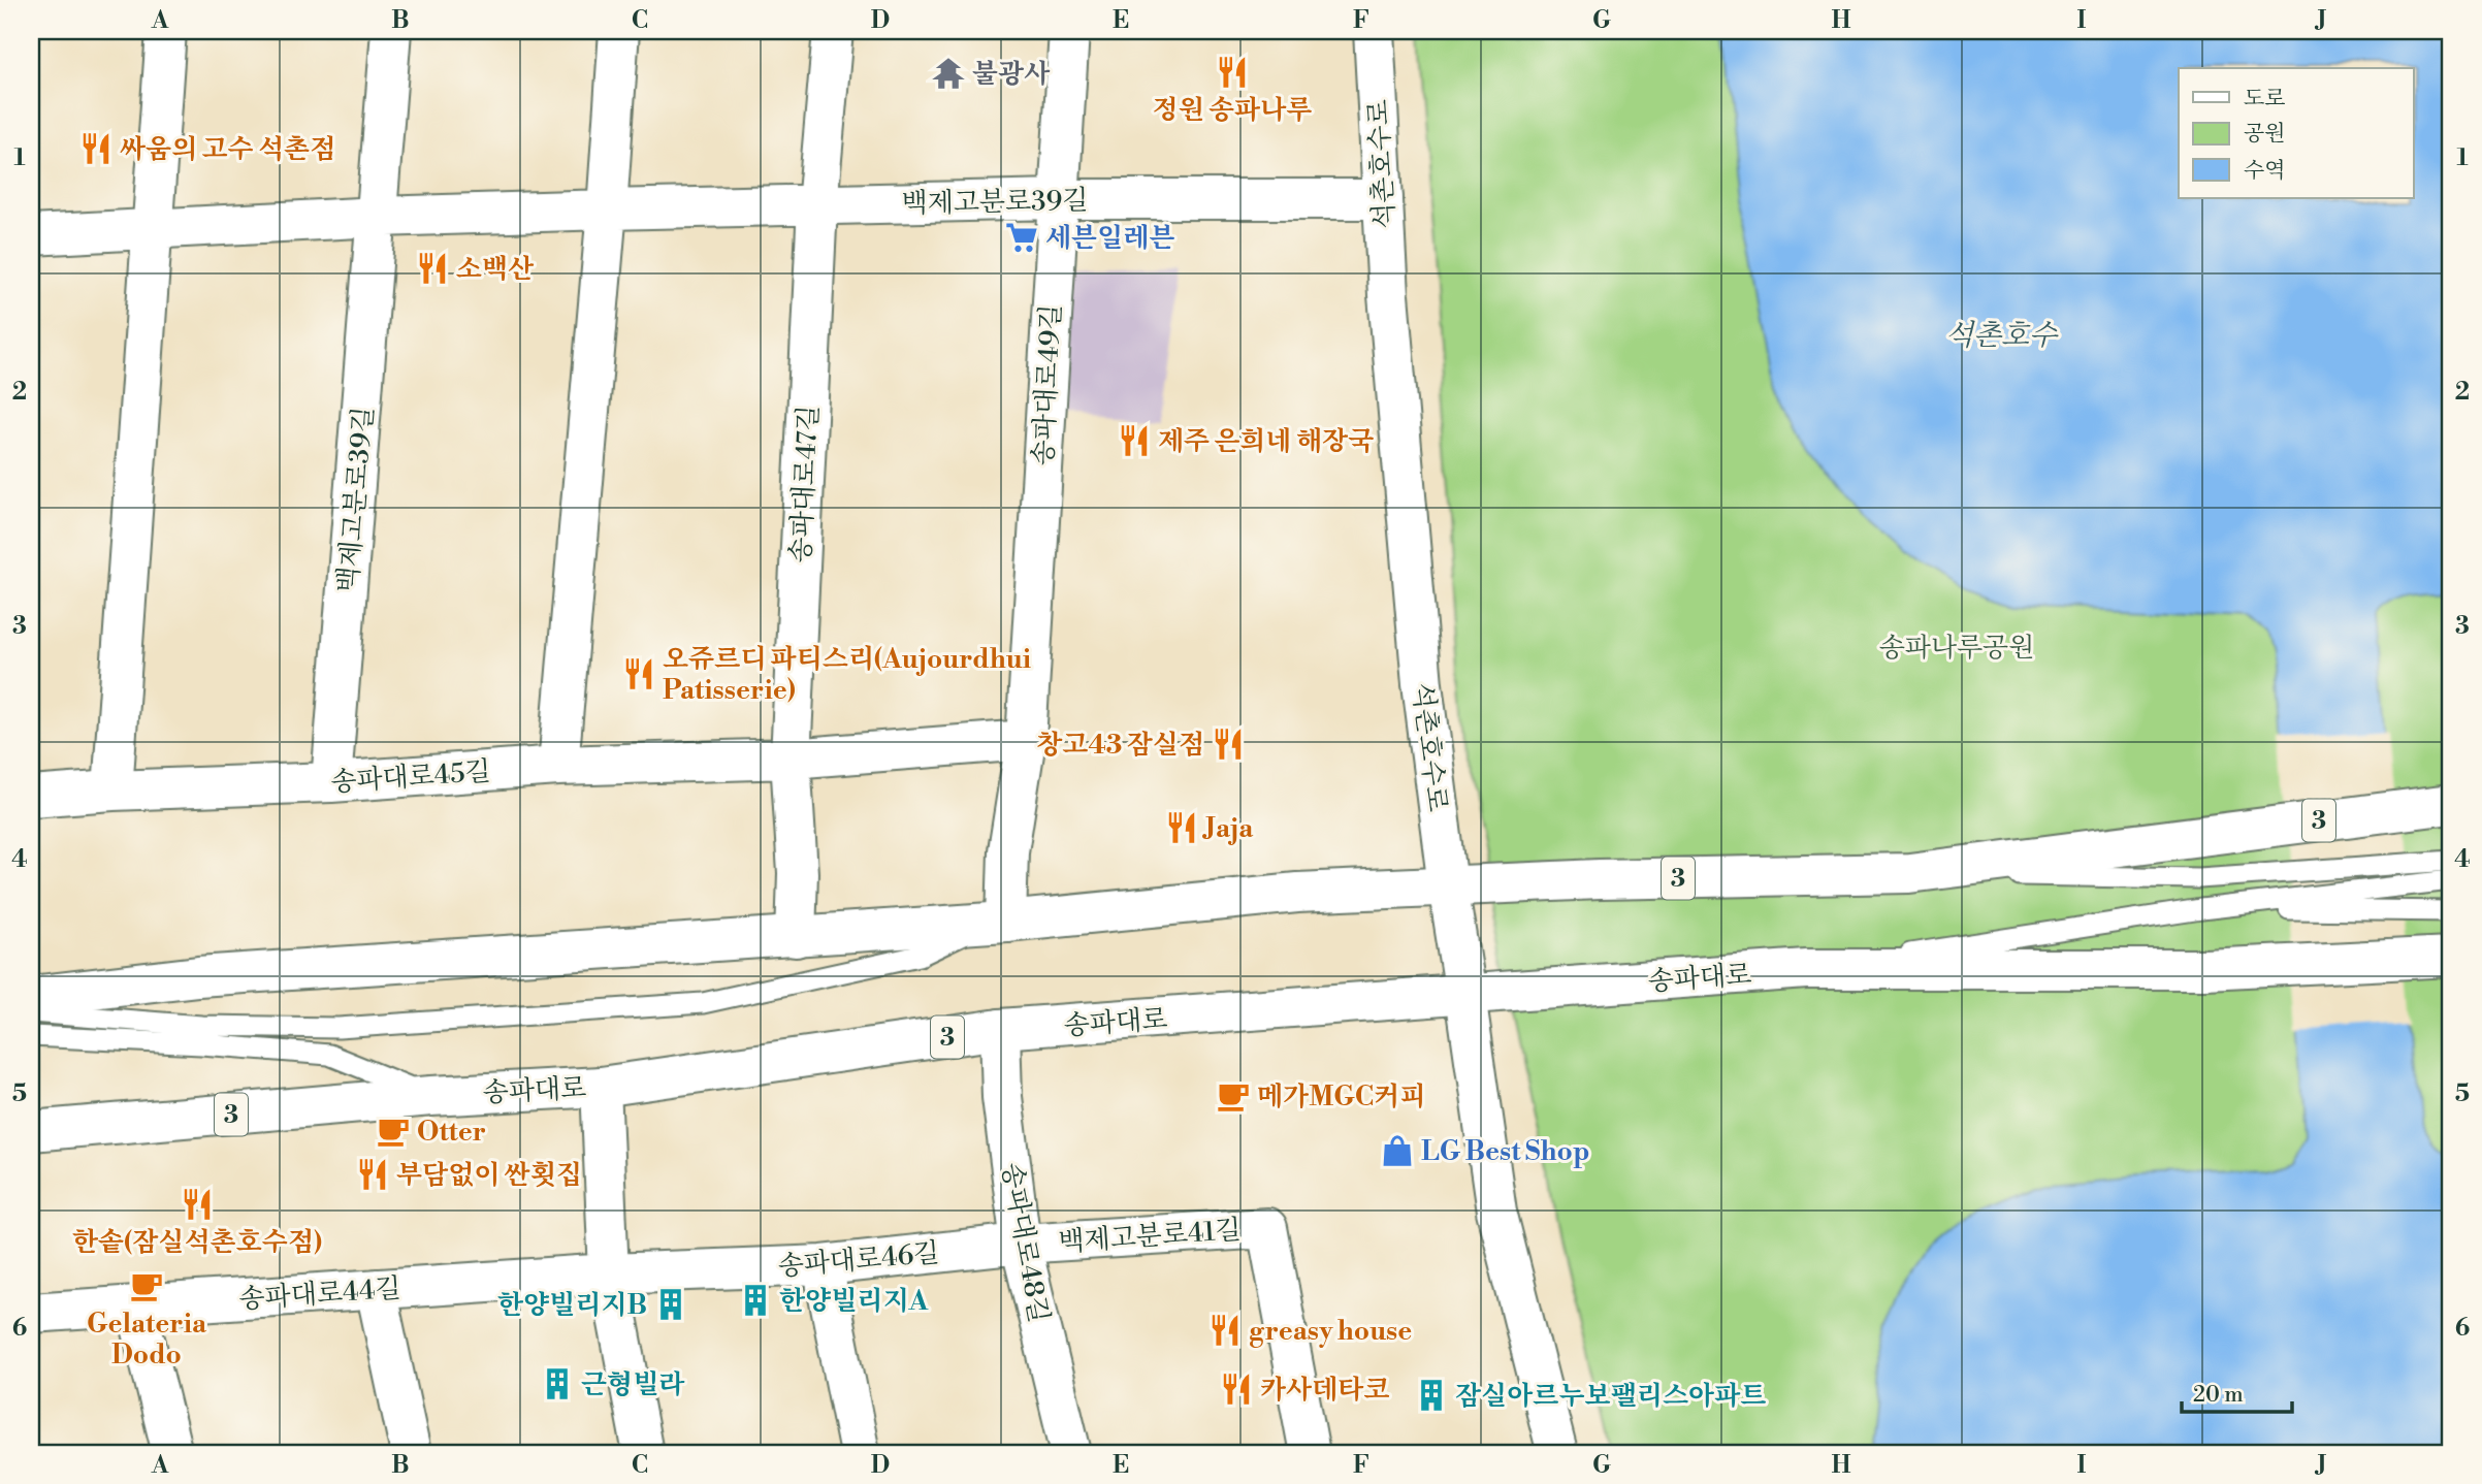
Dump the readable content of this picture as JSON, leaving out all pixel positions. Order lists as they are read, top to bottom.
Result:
{
  "streets": {
    "street": [
      "석촌호수로",
      "백제고분로39길",
      "송파대로49길",
      "송파대로47길",
      "송파대로45길",
      "3",
      "송파대로",
      "백제고분로41길",
      "송파대로48길",
      "송파대로46길",
      "송파대로44길"
    ]
  },
  "crossings": [
    ["석촌호수로", "백제고분로39길"],
    ["석촌호수로", "3"],
    ["석촌호수로", "송파대로"],
    ["백제고분로39길", "송파대로49길"],
    ["백제고분로39길", "송파대로47길"],
    ["백제고분로39길", "송파대로45길"],
    ["송파대로49길", "3"],
    ["송파대로47길", "송파대로45길"],
    ["송파대로47길", "3"],
    ["송파대로", "송파대로48길"],
    ["백제고분로41길", "송파대로48길"],
    ["백제고분로41길", "송파대로46길"],
    ["송파대로48길", "송파대로46길"],
    ["송파대로46길", "송파대로44길"]
  ],
  "water": ["석촌호수"],
  "parks": ["송파나루공원"],
  "places": {
    "restaurant": [
      "정원 송파나루",
      "싸움의 고수 석촌점",
      "소백산",
      "제주 은희네 해장국",
      "오쥬르디 파티스리(Aujourdhui Patisserie)",
      "창고43 잠실점",
      "Jaja",
      "부담없이 싼횟집",
      "한솥(잠실석촌호수점)",
      "greasy house",
      "카사데타코"
    ],
    "temple": ["불광사"],
    "supermarket": ["세븐일레븐"],
    "cafe": ["메가MGC커피", "Otter", "Gelateria Dodo"],
    "shop": ["LG Best Shop"],
    "building": [
      "한양빌리지A",
      "한양빌리지B",
      "근형빌라",
      "잠실아르누보팰리스아파트"
    ]
  },
  "legend": ["도로", "공원", "수역"],
  "scale_bar": "20 m",
  "grid": {
    "columns": [
      "A",
      "B",
      "C",
      "D",
      "E",
      "F",
      "G",
      "H",
      "I",
      "J"
    ],
    "rows": [
      "1",
      "2",
      "3",
      "4",
      "5",
      "6"
    ]
  }
}
